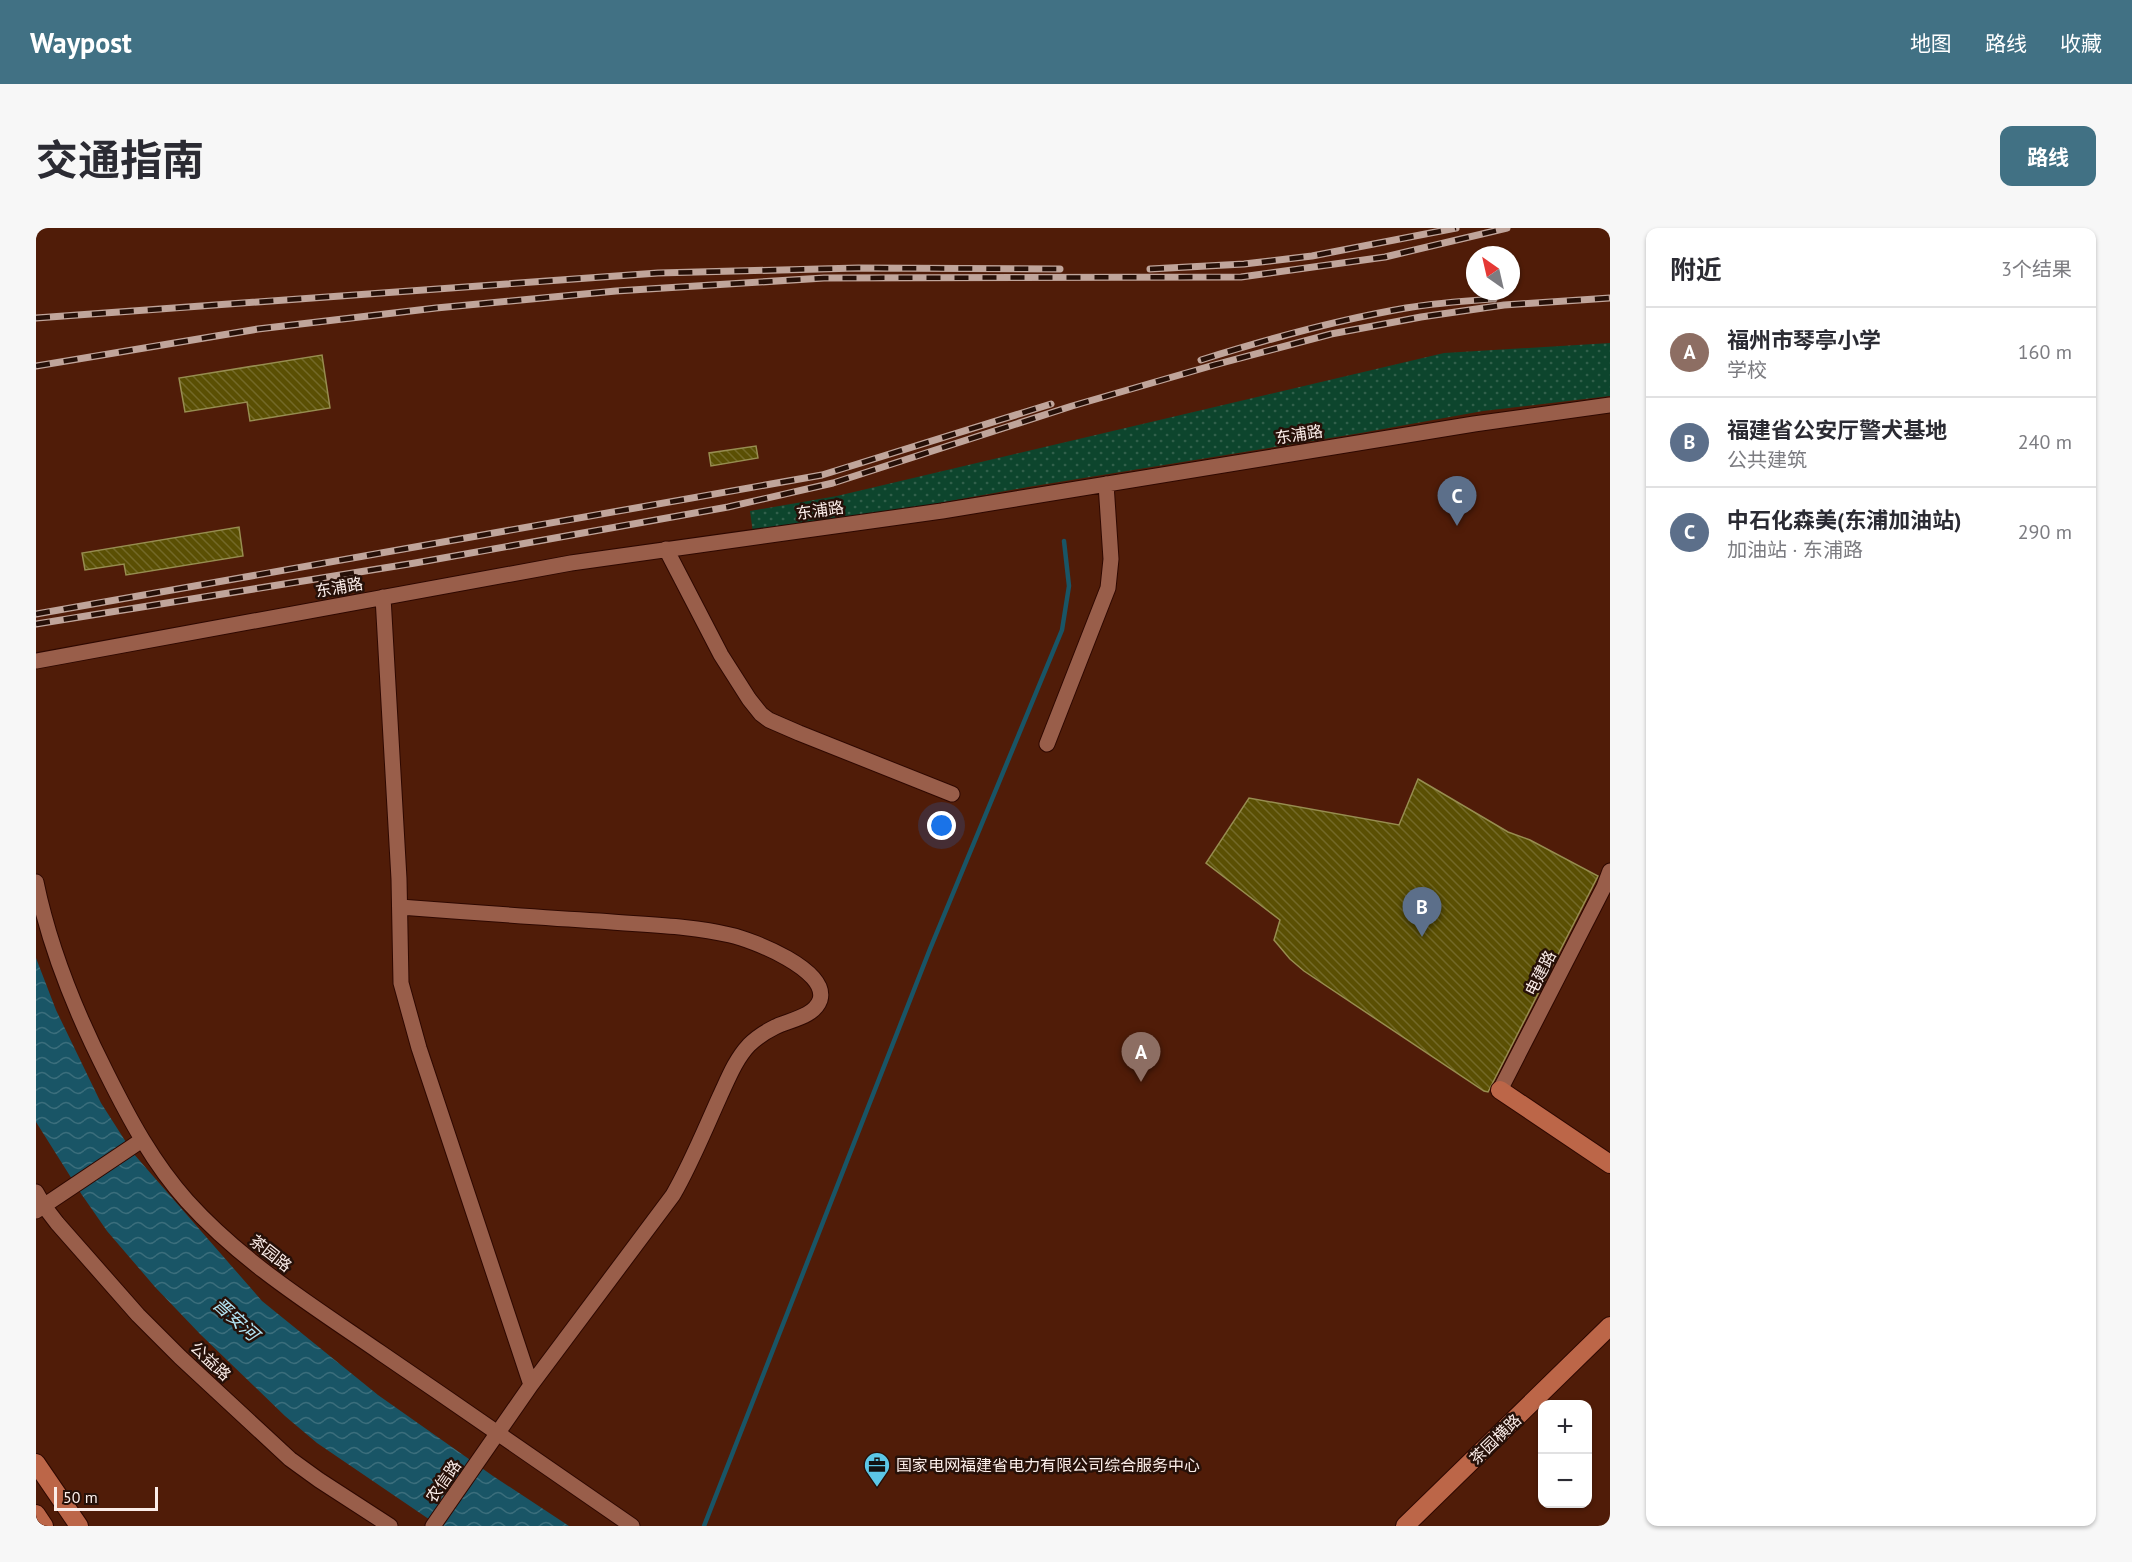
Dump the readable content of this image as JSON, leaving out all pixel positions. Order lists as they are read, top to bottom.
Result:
{
  "streets": {
    "main road": ["茶园横路"],
    "street": [
      "东浦路",
      "电建路",
      "茶园路",
      "公益路",
      "农信路"
    ]
  },
  "crossings": [
    ["茶园路", "农信路"]
  ],
  "water": ["晋安河"],
  "places": {
    "office": ["国家电网福建省电力有限公司综合服务中心"]
  },
  "scale_bar": "50 m",
  "north": "top left",
  "page": {
    "header": "Waypost",
    "nav": ["地图", "路线", "收藏"],
    "title": "交通指南",
    "buttons": "路线",
    "heading": ["附近", "3个结果"],
    "list": [
      {
        "mark": "A",
        "name": "福州市琴亭小学",
        "note": "学校",
        "value": "160 m"
      },
      {
        "mark": "B",
        "name": "福建省公安厅警犬基地",
        "note": "公共建筑",
        "value": "240 m"
      },
      {
        "mark": "C",
        "name": "中石化森美(东浦加油站)",
        "note": "加油站 · 东浦路",
        "value": "290 m"
      }
    ],
    "pins": ["C", "B", "A"],
    "map_buttons": ["+", "−"],
    "scale": "50 m"
  }
}
